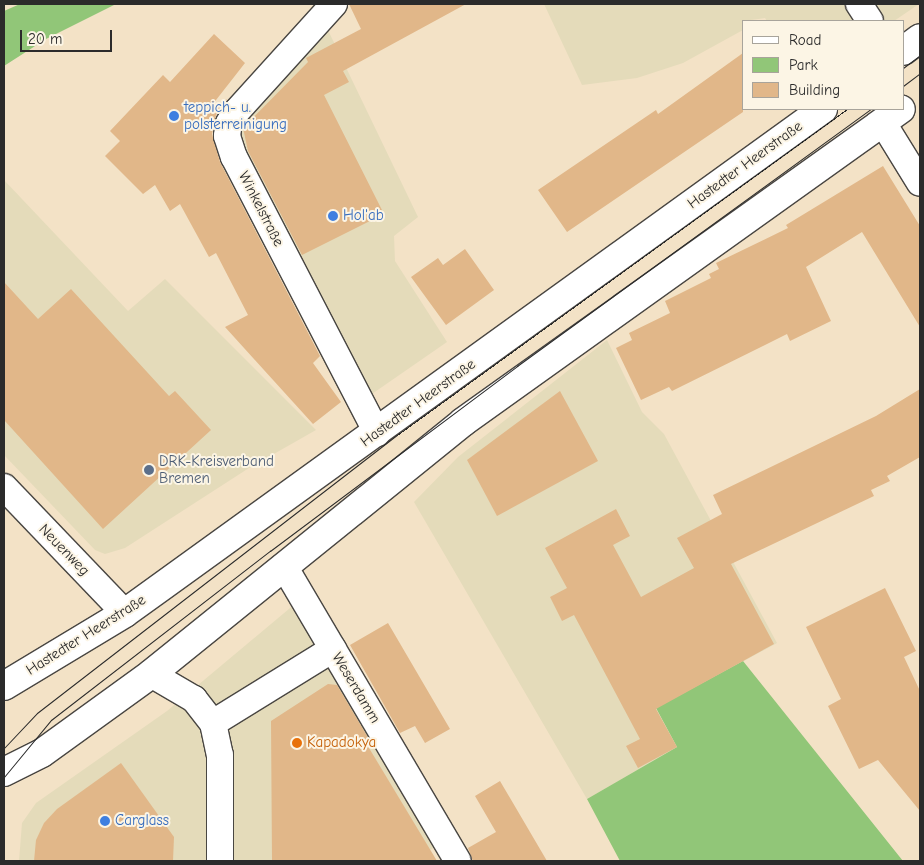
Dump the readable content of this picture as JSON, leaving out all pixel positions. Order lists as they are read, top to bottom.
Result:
{
  "streets": {
    "main road": ["Hastedter Heerstraße"],
    "street": ["Winkelstraße", "Neuenweg", "Weserdamm"]
  },
  "crossings": [
    ["Hastedter Heerstraße", "Winkelstraße"],
    ["Hastedter Heerstraße", "Neuenweg"]
  ],
  "places": [
    "teppich- u. polsterreinigung",
    "Hol'ab",
    "DRK-Kreisverband Bremen",
    "Kapadokya",
    "Carglass"
  ],
  "legend": ["Road", "Park", "Building"],
  "scale_bar": "20 m"
}
